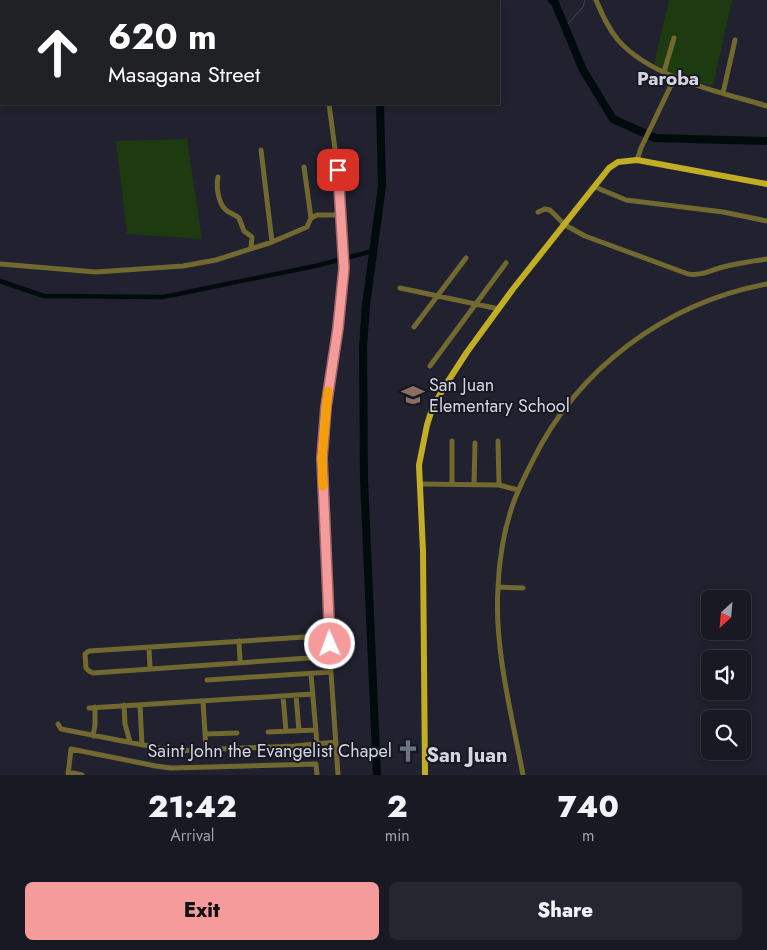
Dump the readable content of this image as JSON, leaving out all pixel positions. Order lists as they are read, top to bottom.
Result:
{
  "districts": ["Paroba", "San Juan"],
  "places": {
    "school or university": ["San Juan Elementary School"],
    "church": ["Saint John the Evangelist Chapel"]
  },
  "north": "bottom left",
  "page": {
    "turn": ["620 m", "Masagana Street"],
    "eta": [
      "21:42",
      "Arrival",
      "2",
      "min",
      "740",
      "m"
    ],
    "buttons": ["Exit", "Share"]
  }
}
